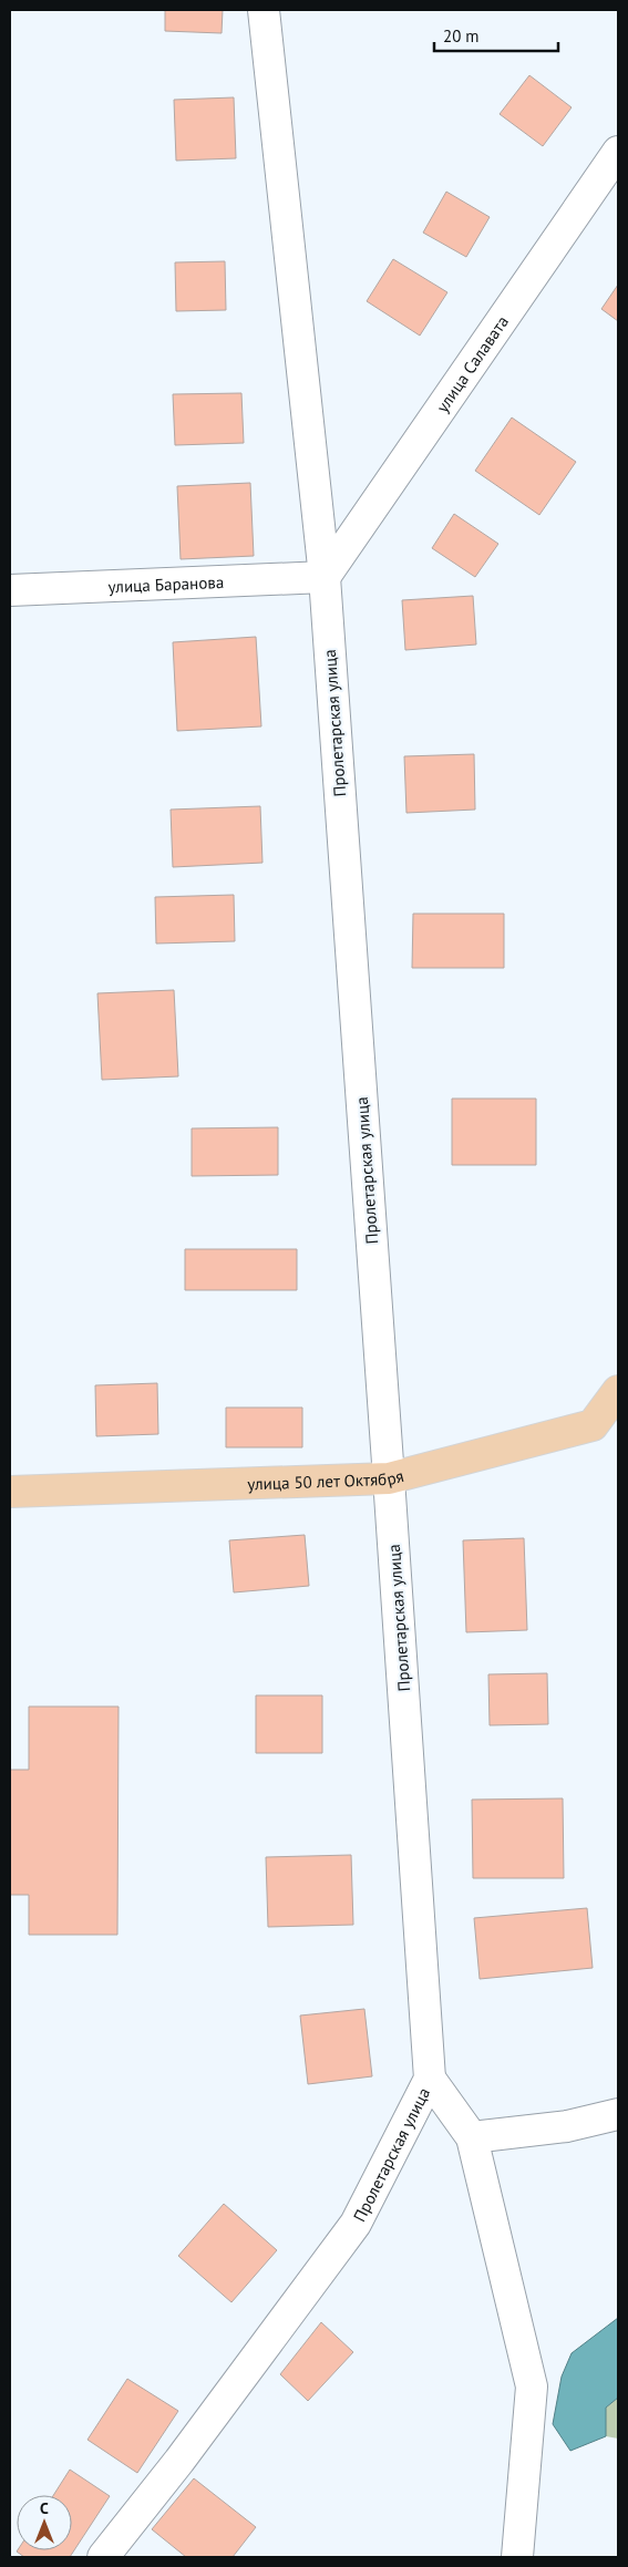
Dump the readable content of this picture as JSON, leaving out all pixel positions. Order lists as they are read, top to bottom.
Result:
{
  "streets": {
    "main road": ["улица 50 лет Октября"],
    "street": ["улица Салавата", "улица Баранова", "Пролетарская улица"]
  },
  "crossings": [
    ["улица Салавата", "улица Баранова"],
    ["улица Салавата", "Пролетарская улица"],
    ["улица Баранова", "Пролетарская улица"],
    ["Пролетарская улица", "улица 50 лет Октября"]
  ],
  "scale_bar": "20 m",
  "north": "top"
}
